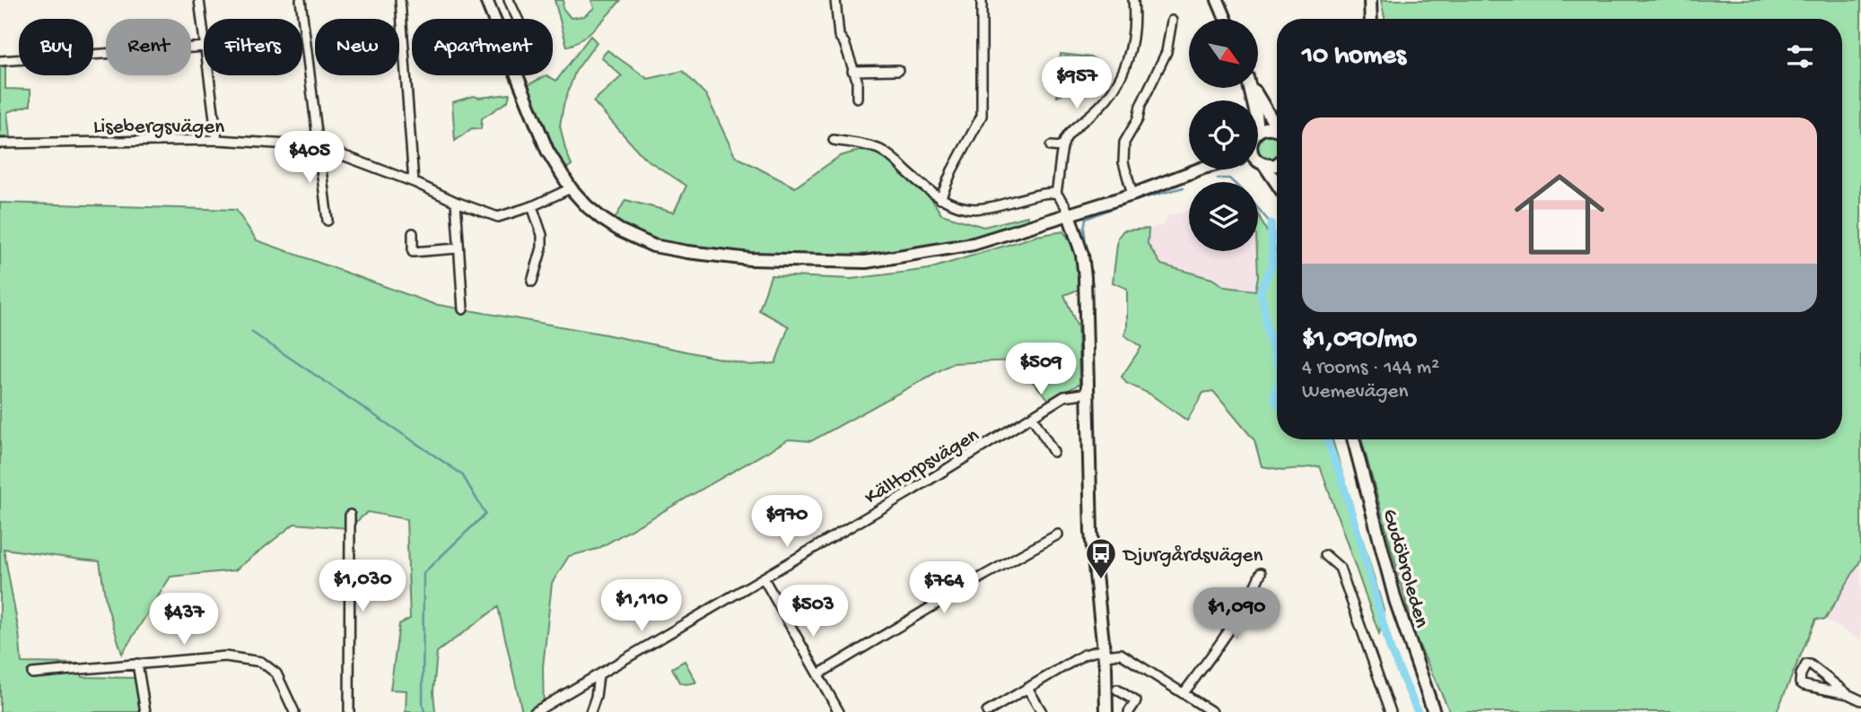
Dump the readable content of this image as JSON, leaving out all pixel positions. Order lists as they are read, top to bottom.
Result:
{
  "streets": {
    "street": ["Lisebergsvägen", "Källtorpsvägen", "Gudöbroleden"]
  },
  "places": {
    "bus stop": ["Djurgårdsvägen"]
  },
  "north": "bottom right",
  "page": {
    "chip": [
      "Buy",
      "Rent",
      "Filters",
      "New",
      "Apartment"
    ],
    "heading": "10 homes",
    "price": [
      "$957",
      "$405",
      "$509",
      "$970",
      "$1,030",
      "$764",
      "$1,110",
      "$503",
      "$1,090",
      "$437"
    ],
    "list": [
      {
        "name": "$1,090/mo",
        "note": "4 rooms · 144 m² · Wemevägen"
      }
    ]
  }
}
